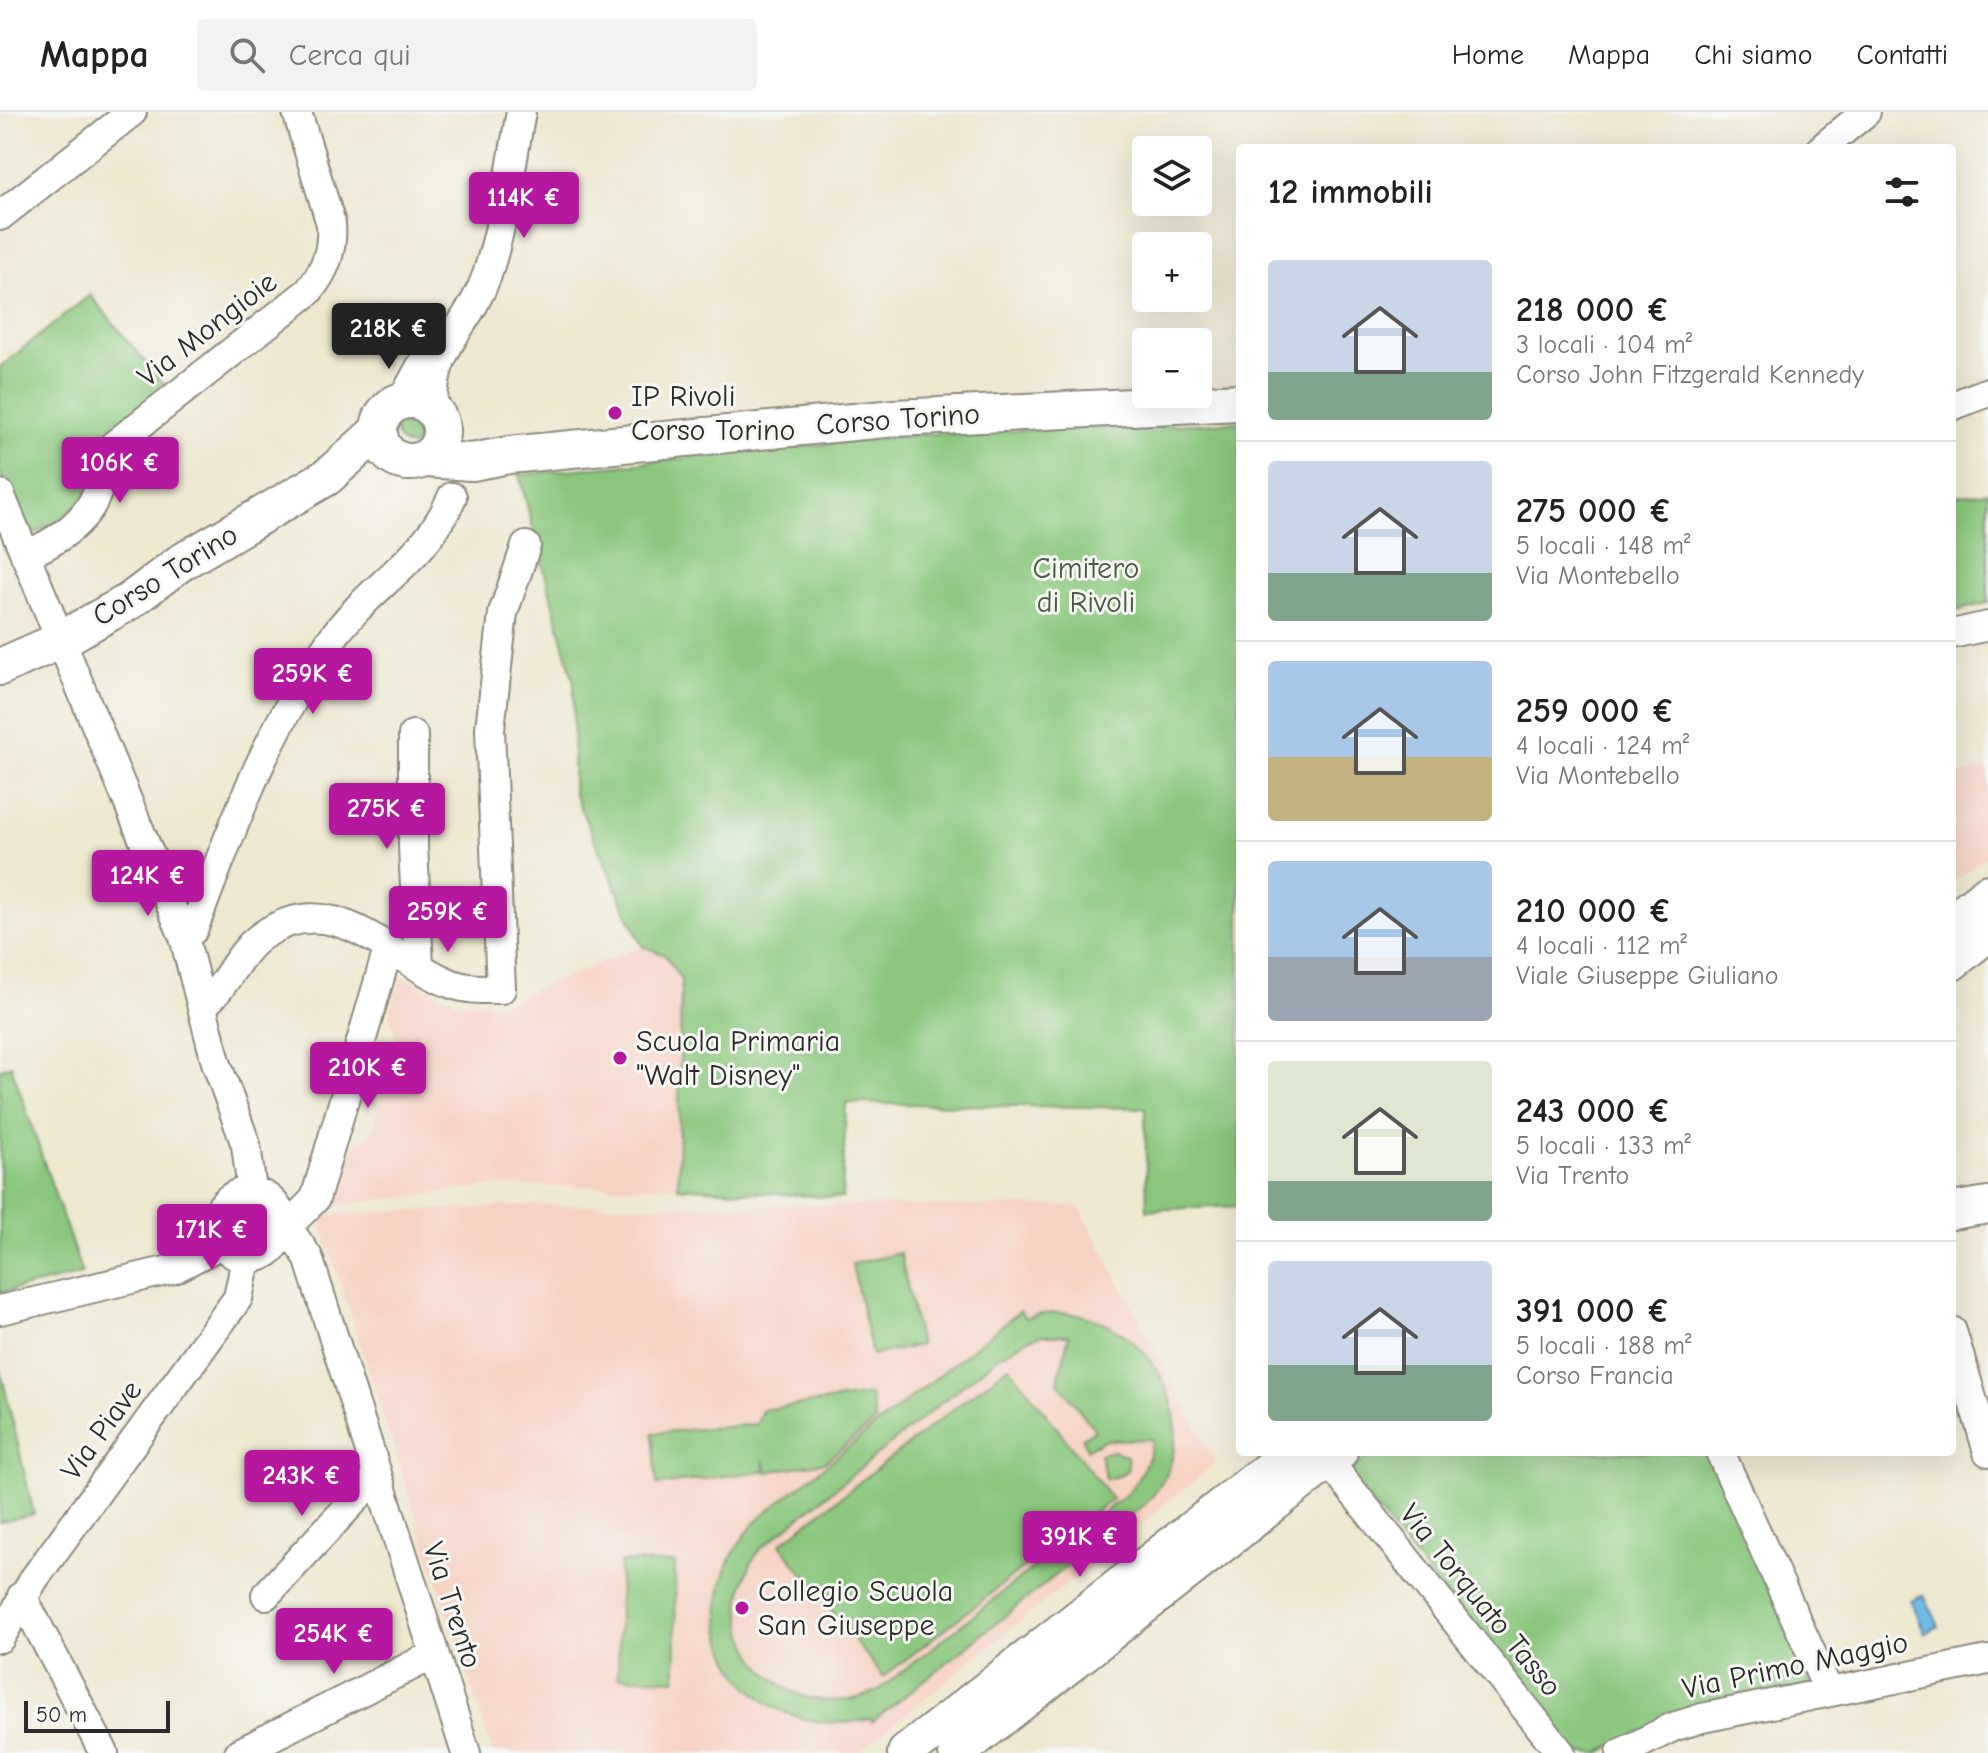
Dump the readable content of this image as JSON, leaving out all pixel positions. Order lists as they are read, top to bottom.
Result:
{
  "streets": {
    "main road": ["Corso Torino"],
    "street": [
      "Via Mongioie",
      "Via Piave",
      "Via Torquato Tasso",
      "Via Trento",
      "Via Primo Maggio"
    ]
  },
  "crossings": [
    ["Via Piave", "Via Trento"]
  ],
  "parks": ["Cimitero di Rivoli"],
  "places": ["IP Rivoli Corso Torino", "Scuola Primaria \"Walt Disney\"", "Collegio Scuola San Giuseppe"],
  "scale_bar": "50 m",
  "page": {
    "header": "Mappa",
    "search": "Cerca qui",
    "nav": [
      "Home",
      "Mappa",
      "Chi siamo",
      "Contatti"
    ],
    "map_buttons": ["+", "−"],
    "heading": "12 immobili",
    "price": [
      "114K €",
      "218K €",
      "106K €",
      "259K €",
      "275K €",
      "124K €",
      "259K €",
      "210K €",
      "171K €",
      "243K €",
      "391K €",
      "254K €"
    ],
    "list": [
      {
        "name": "218 000 €",
        "note": "3 locali · 104 m² · Corso John Fitzgerald Kennedy"
      },
      {
        "name": "275 000 €",
        "note": "5 locali · 148 m² · Via Montebello"
      },
      {
        "name": "259 000 €",
        "note": "4 locali · 124 m² · Via Montebello"
      },
      {
        "name": "210 000 €",
        "note": "4 locali · 112 m² · Viale Giuseppe Giuliano"
      },
      {
        "name": "243 000 €",
        "note": "5 locali · 133 m² · Via Trento"
      },
      {
        "name": "391 000 €",
        "note": "5 locali · 188 m² · Corso Francia"
      }
    ],
    "scale": "50 m"
  }
}
